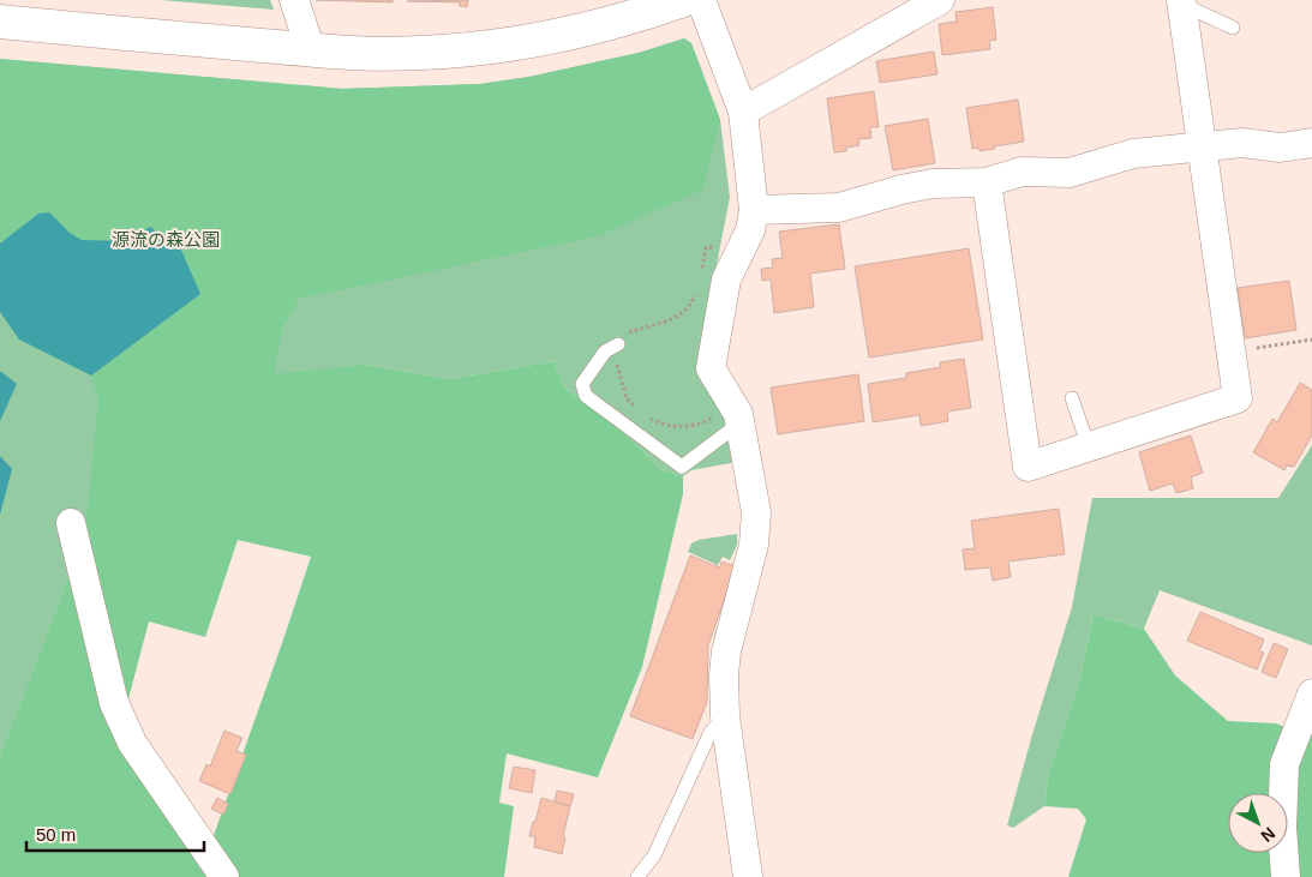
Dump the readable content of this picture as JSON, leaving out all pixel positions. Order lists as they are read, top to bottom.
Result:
{
  "parks": ["源流の森公園"],
  "scale_bar": "50 m",
  "north": "bottom right"
}
